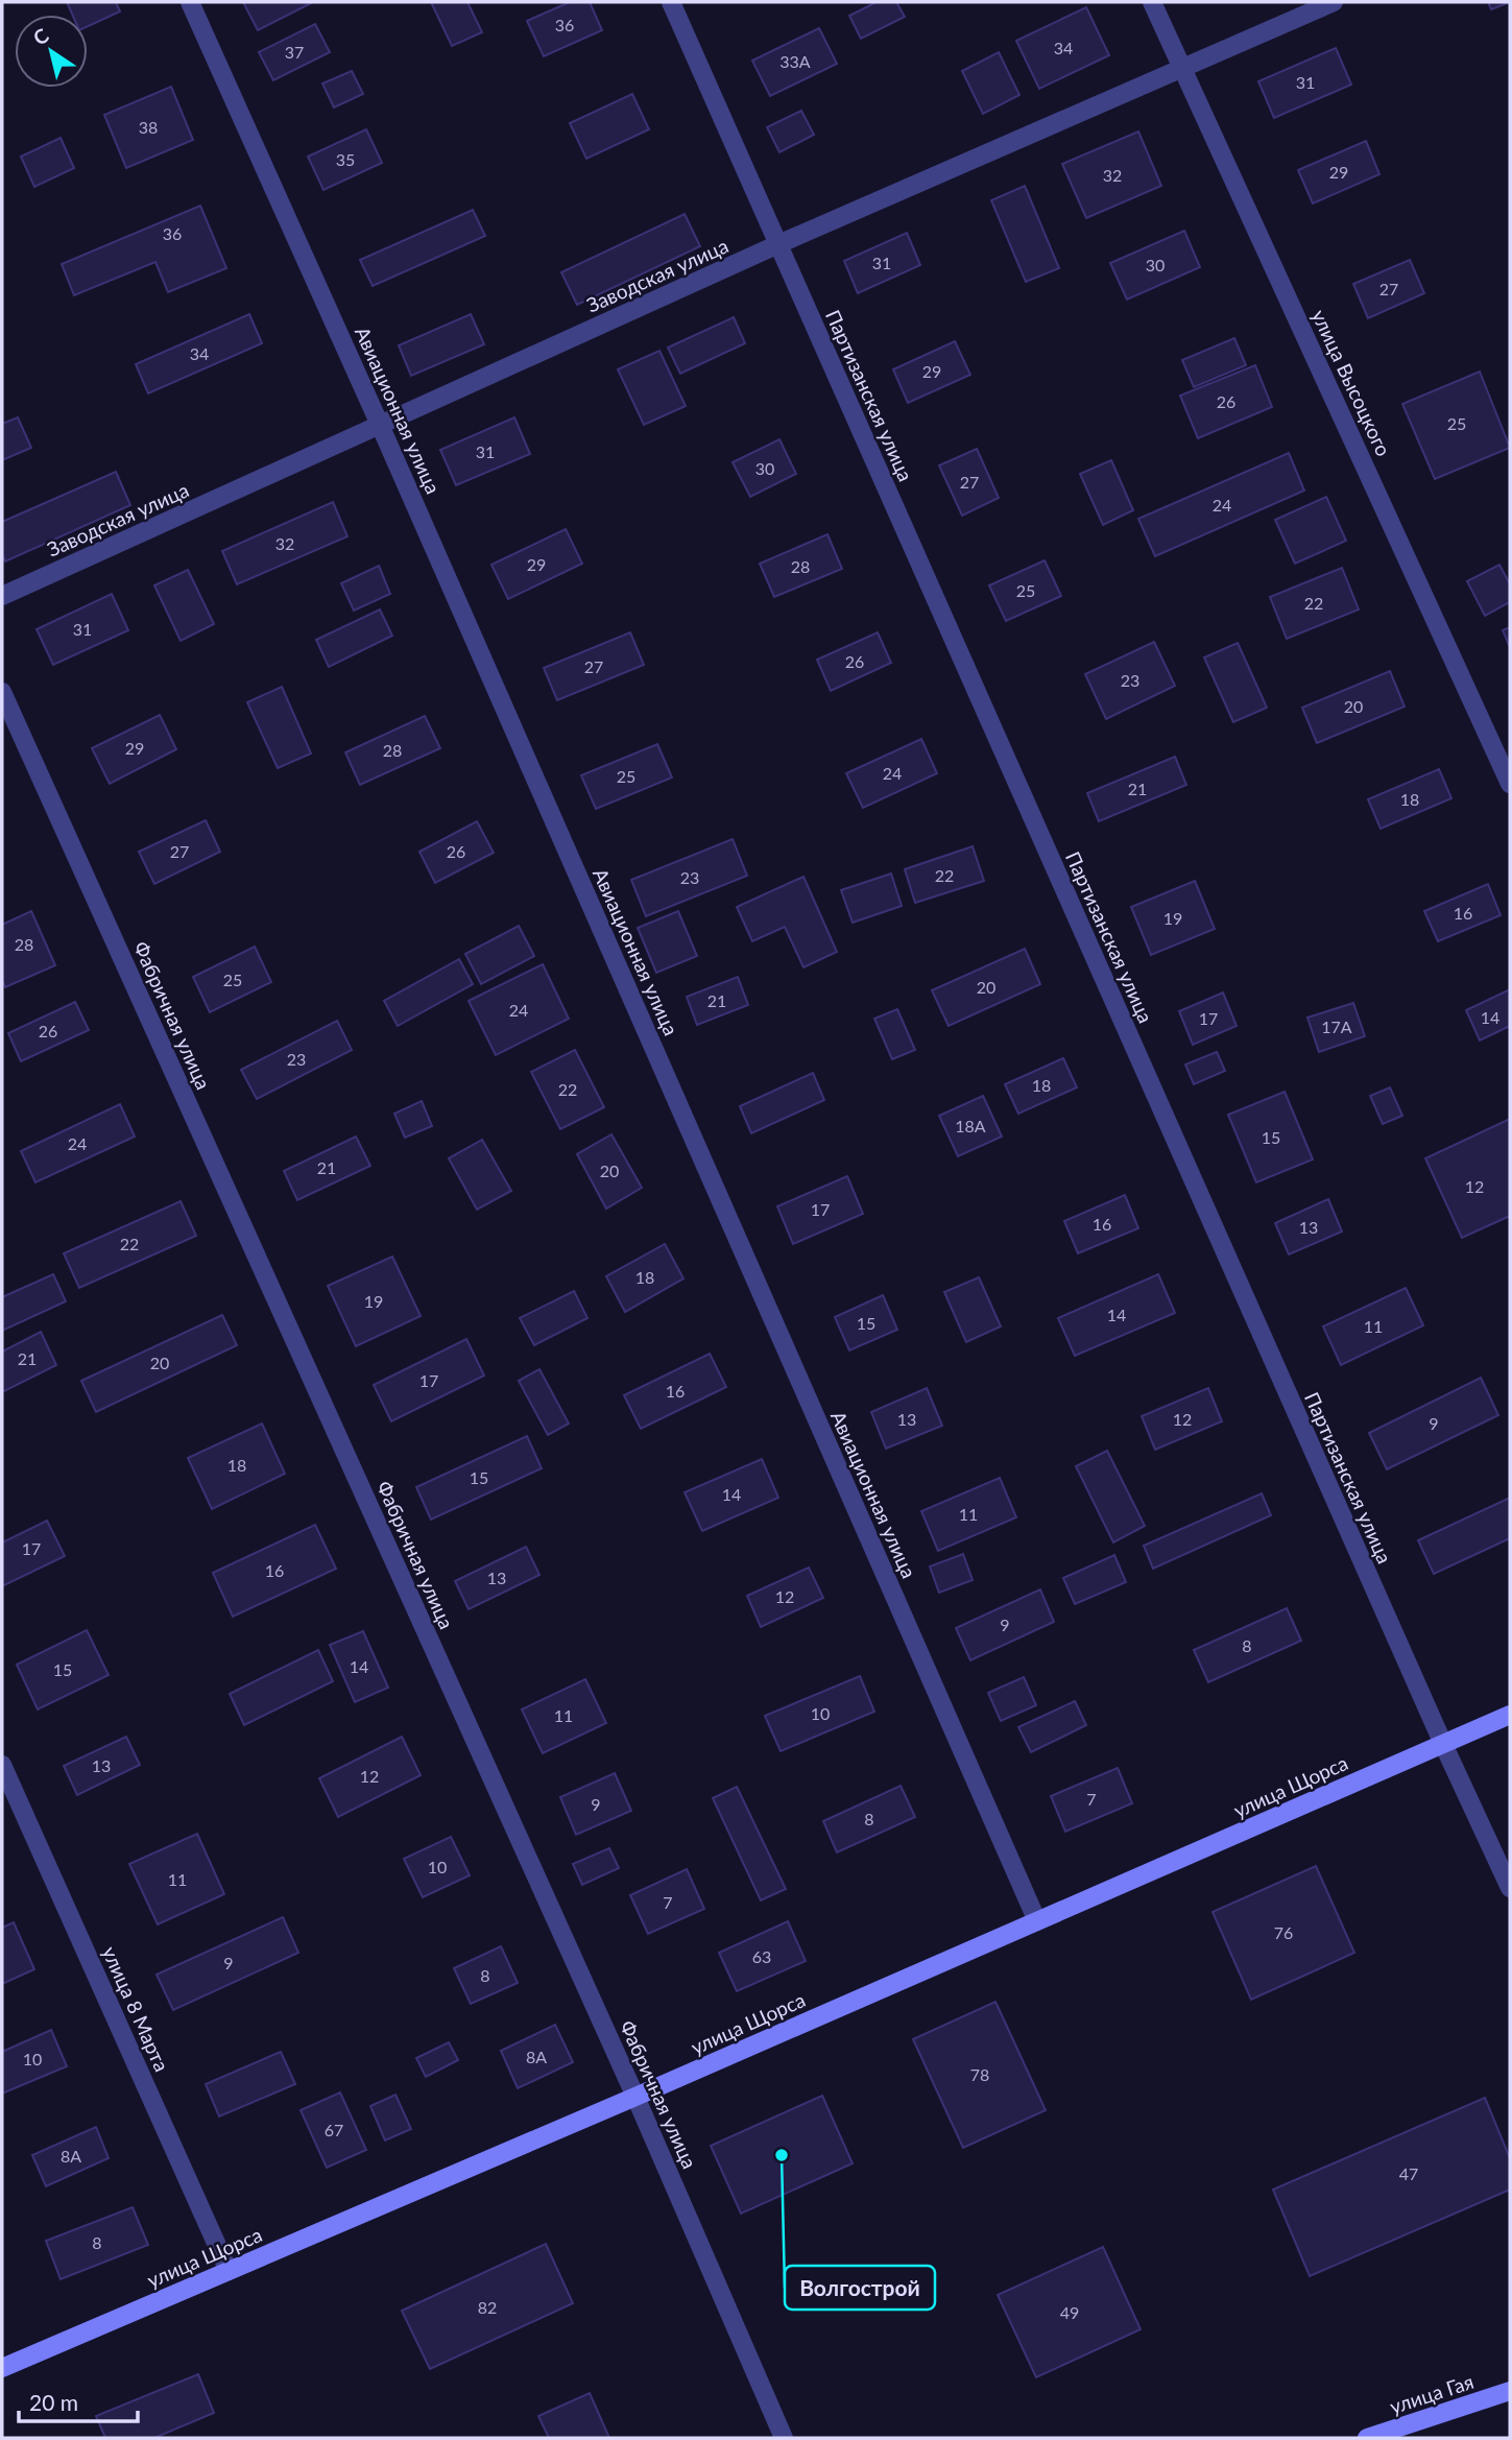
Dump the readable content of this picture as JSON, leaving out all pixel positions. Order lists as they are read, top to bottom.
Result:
{
  "streets": {
    "main road": ["улица Щорса", "улица Гая"],
    "street": [
      "Заводская улица",
      "улица Высоцкого",
      "Партизанская улица",
      "Авиационная улица",
      "Фабричная улица",
      "улица 8 Марта"
    ]
  },
  "crossings": [
    ["Заводская улица", "улица Высоцкого"],
    ["Заводская улица", "Партизанская улица"],
    ["Заводская улица", "Авиационная улица"],
    ["Партизанская улица", "улица Щорса"],
    ["Авиационная улица", "улица Щорса"],
    ["Фабричная улица", "улица Щорса"],
    ["улица Щорса", "улица 8 Марта"]
  ],
  "places": ["Волгострой"],
  "house_numbers": [
    "36",
    "34",
    "37",
    "33А",
    "31",
    "38",
    "35",
    "29",
    "32",
    "36",
    "31",
    "30",
    "27",
    "34",
    "29",
    "26",
    "25",
    "31",
    "30",
    "27",
    "24",
    "32",
    "29",
    "28",
    "25",
    "22",
    "31",
    "26",
    "27",
    "23",
    "20",
    "29",
    "28",
    "24",
    "25",
    "21",
    "18",
    "27",
    "26",
    "22",
    "23",
    "16",
    "19",
    "28",
    "25",
    "20",
    "21",
    "24",
    "14",
    "17",
    "17А",
    "26",
    "23",
    "18",
    "22",
    "18А",
    "15",
    "24",
    "21",
    "20",
    "12",
    "17",
    "16",
    "13",
    "22",
    "18",
    "19",
    "14",
    "15",
    "11",
    "21",
    "20",
    "17",
    "16",
    "13",
    "12",
    "9",
    "18",
    "15",
    "14",
    "11",
    "17",
    "16",
    "13",
    "12",
    "9",
    "8",
    "14",
    "15",
    "10",
    "11",
    "13",
    "12",
    "7",
    "9",
    "8",
    "10",
    "11",
    "7",
    "76",
    "63",
    "9",
    "8",
    "8А",
    "10",
    "78",
    "67",
    "8А",
    "47",
    "8",
    "82",
    "49"
  ],
  "scale_bar": "20 m",
  "north": "top left"
}
